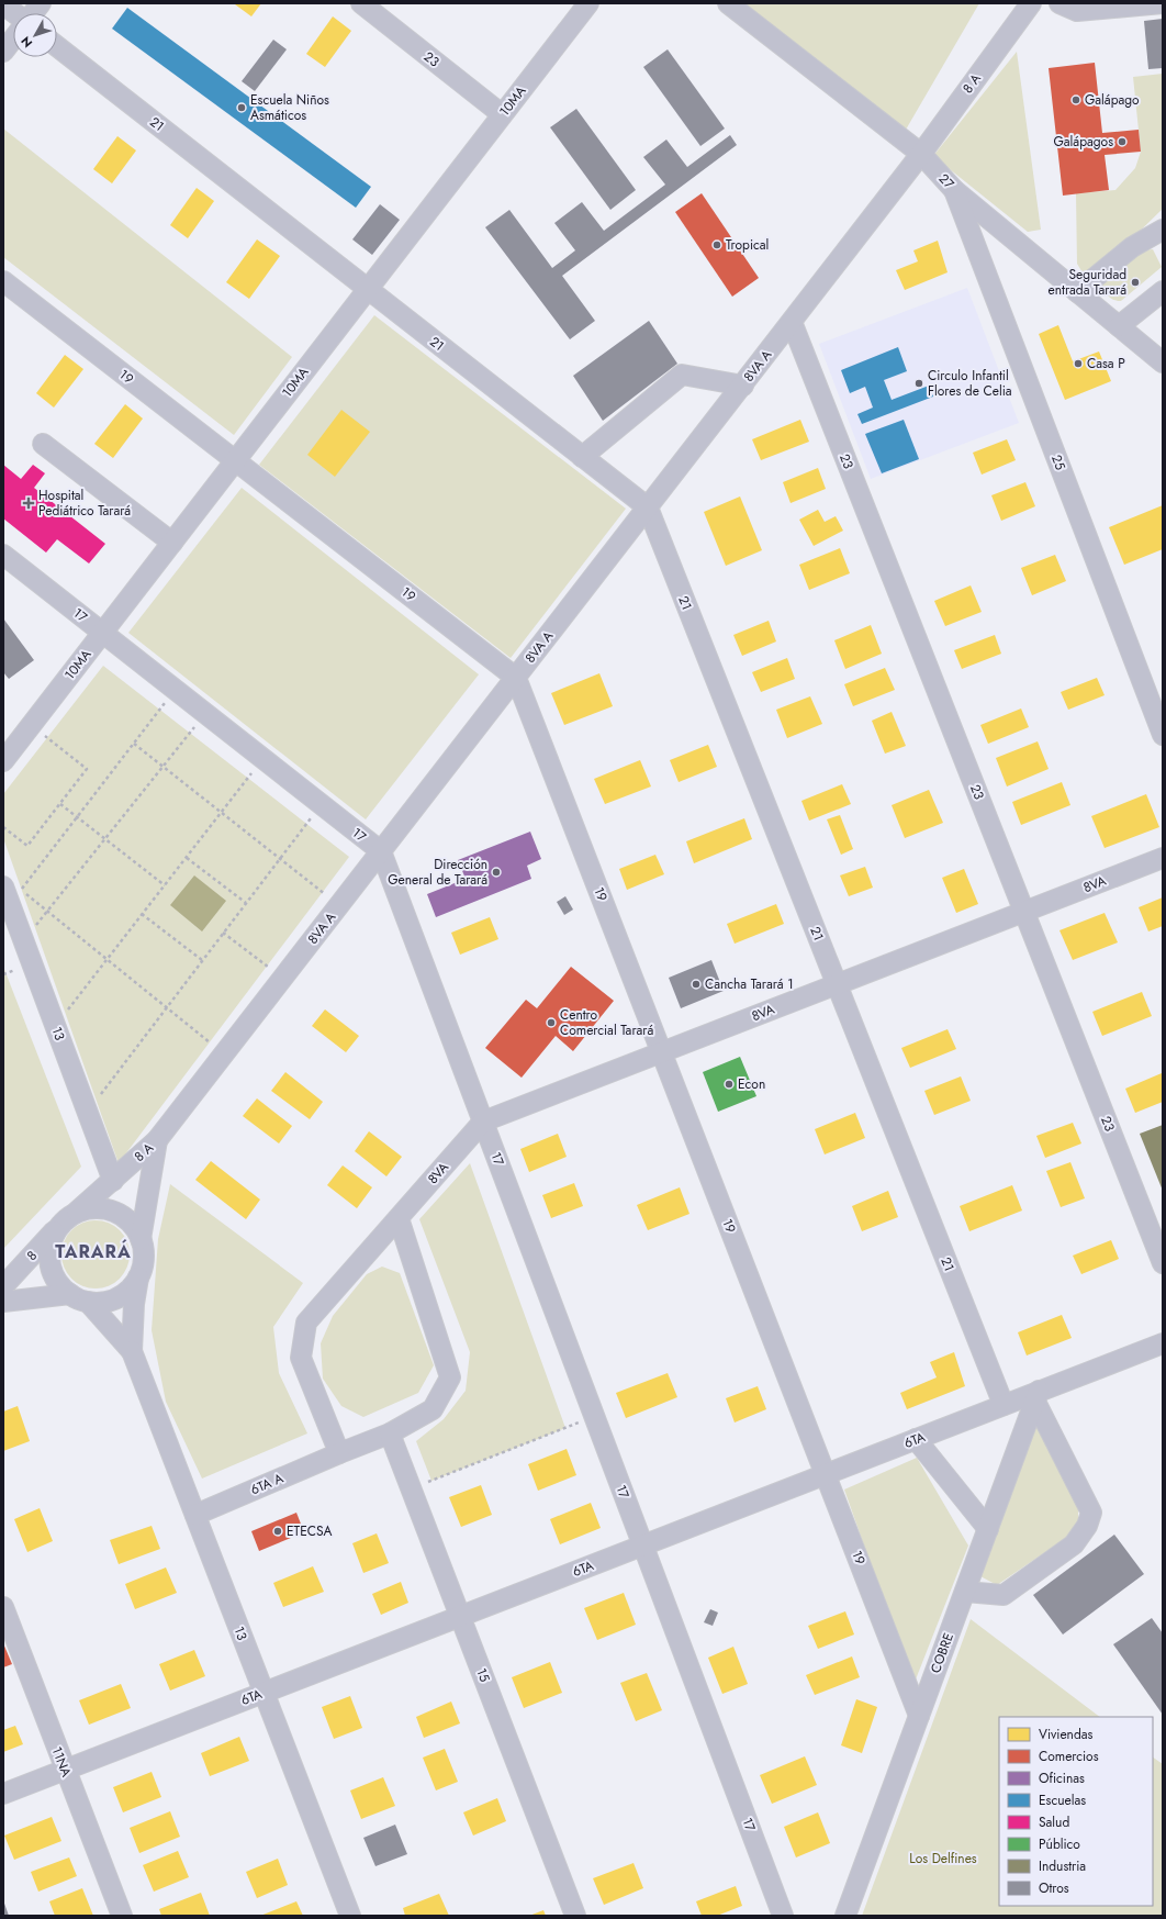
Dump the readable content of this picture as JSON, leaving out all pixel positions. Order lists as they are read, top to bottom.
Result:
{
  "streets": {
    "street": [
      "23",
      "8 A",
      "10MA",
      "21",
      "27",
      "8VA A",
      "19",
      "25",
      "17",
      "8VA",
      "13",
      "8",
      "6TA",
      "6TA A",
      "COBRE",
      "15",
      "11NA"
    ]
  },
  "crossings": [
    ["23", "10MA"],
    ["23", "8VA A"],
    ["23", "8VA"],
    ["8 A", "27"],
    ["8 A", "8VA A"],
    ["8 A", "13"],
    ["8 A", "8"],
    ["10MA", "21"],
    ["10MA", "19"],
    ["10MA", "17"],
    ["21", "8VA A"],
    ["21", "8VA"],
    ["21", "6TA"],
    ["27", "8VA A"],
    ["27", "25"],
    ["8VA A", "19"],
    ["8VA A", "17"],
    ["19", "8VA"],
    ["19", "6TA"],
    ["19", "COBRE"],
    ["17", "8VA"],
    ["17", "6TA"],
    ["8VA", "6TA A"],
    ["13", "8"],
    ["13", "6TA"],
    ["13", "6TA A"],
    ["6TA", "COBRE"],
    ["6TA", "15"],
    ["6TA", "11NA"],
    ["6TA A", "15"]
  ],
  "districts": ["TARARÁ"],
  "parks": ["Los Delfines"],
  "places": {
    "other": [
      "Galápago",
      "Escuela Niños Asmáticos",
      "Galápagos",
      "Tropical",
      "Seguridad entrada Tarará",
      "Casa P",
      "Circulo Infantil Flores de Celia",
      "Dirección General de Tarará",
      "Cancha Tarará 1",
      "Centro Comercial Tarará",
      "Econ",
      "ETECSA"
    ],
    "health": ["Hospital Pediátrico Tarará"]
  },
  "legend": [
    "Viviendas",
    "Comercios",
    "Oficinas",
    "Escuelas",
    "Salud",
    "Público",
    "Industria",
    "Otros"
  ],
  "north": "bottom left"
}
